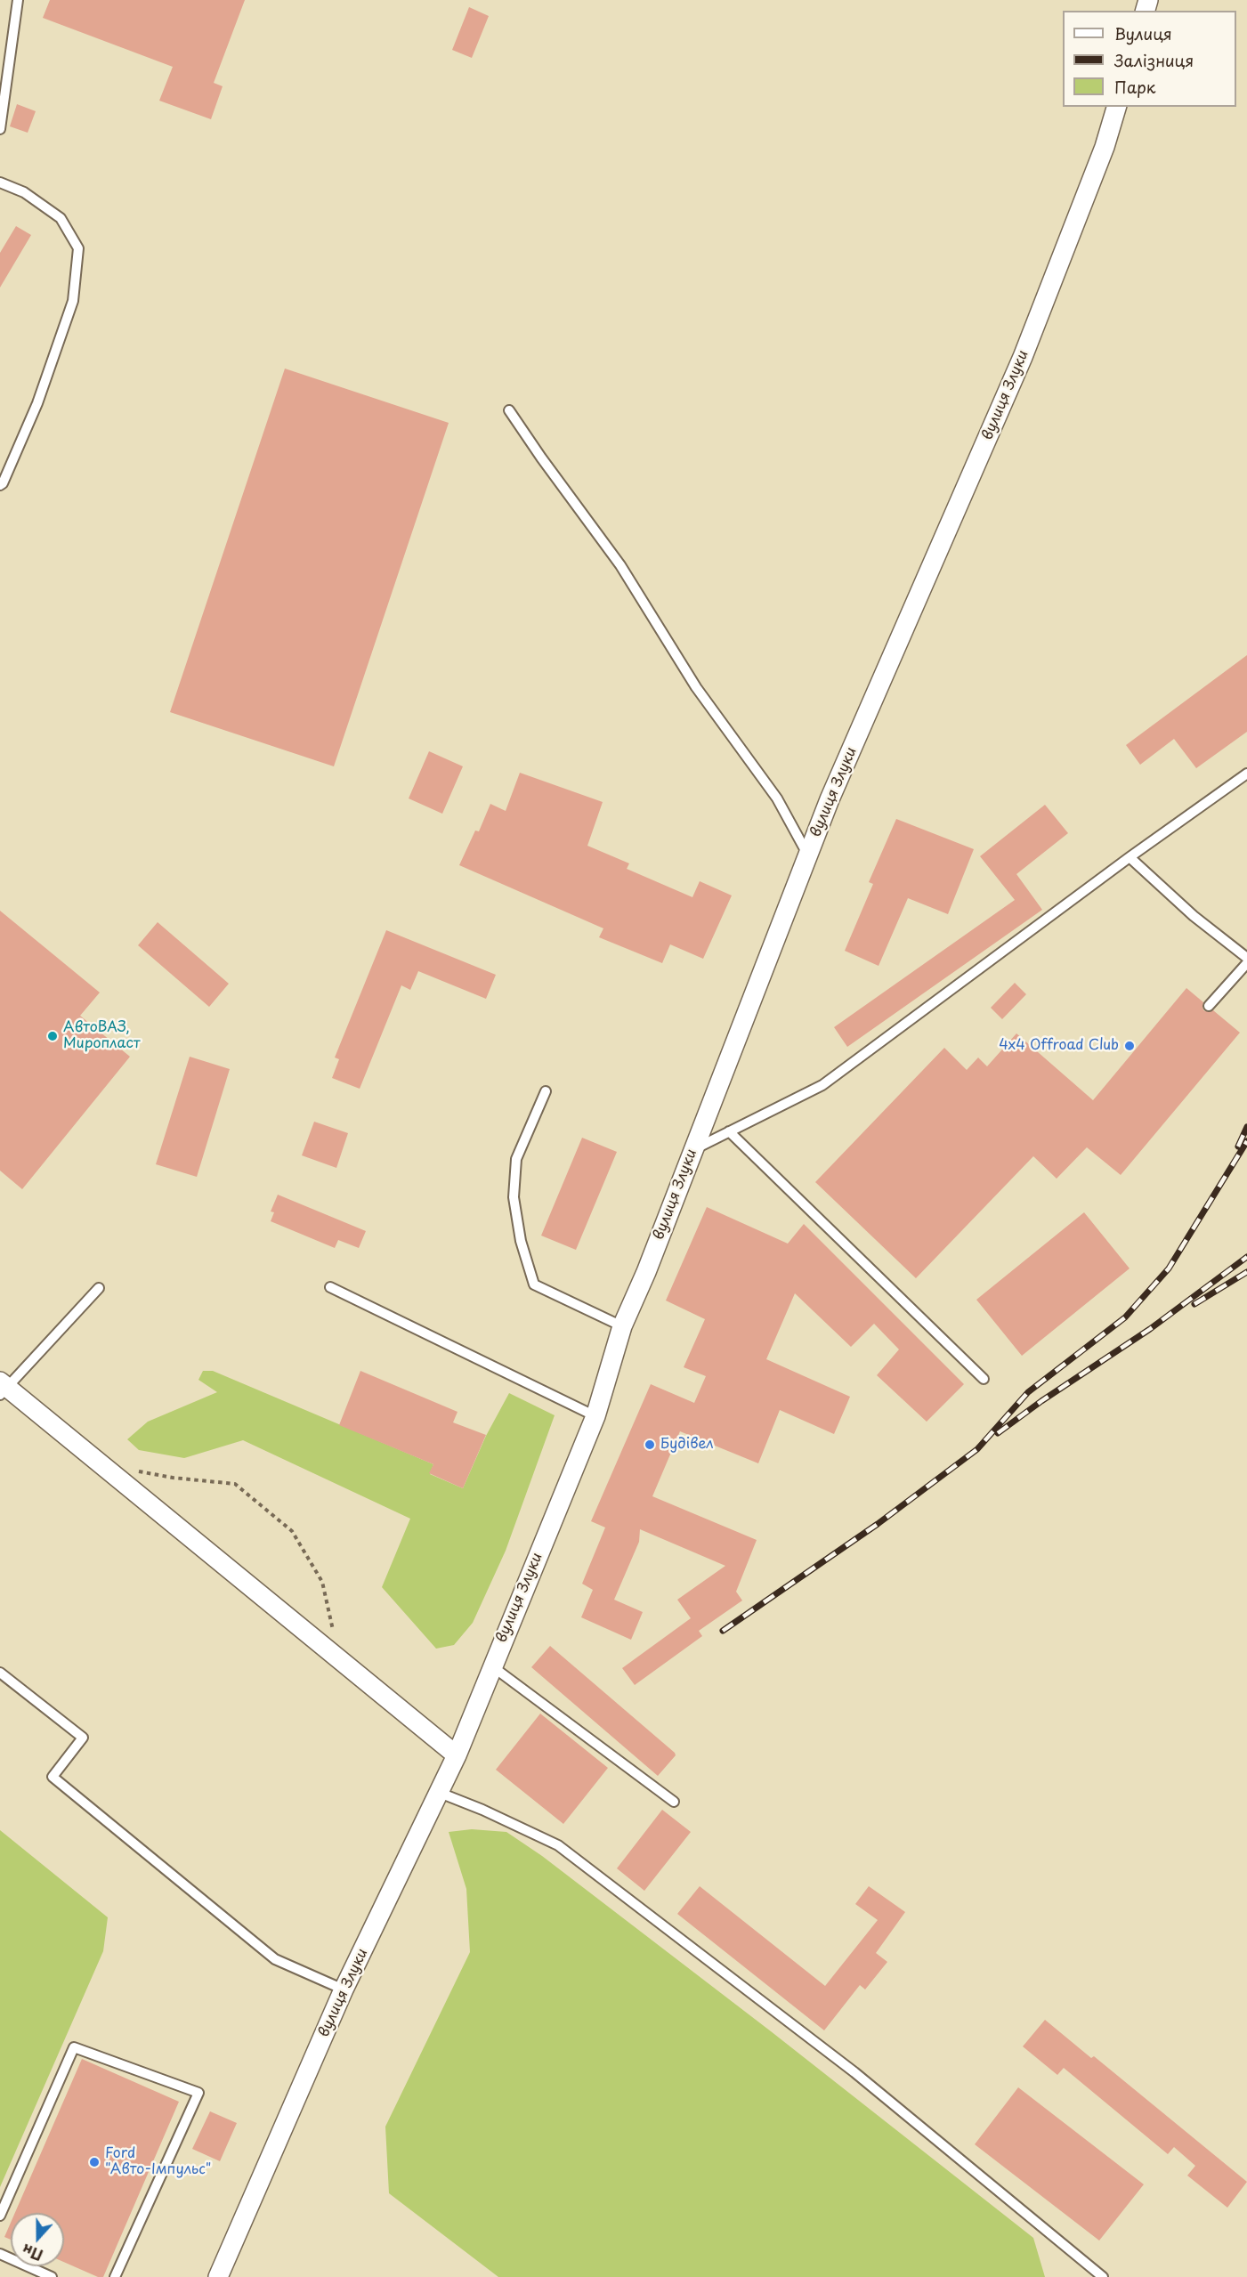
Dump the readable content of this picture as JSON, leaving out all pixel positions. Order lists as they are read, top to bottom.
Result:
{
  "streets": {
    "street": ["вулиця Злуки"]
  },
  "places": [
    "АвтоВАЗ, Миропласт",
    "4x4 Offroad Club",
    "Будівел",
    "Ford \"Авто-Імпульс\""
  ],
  "legend": ["Вулиця", "Залізниця", "Парк"],
  "north": "bottom"
}
